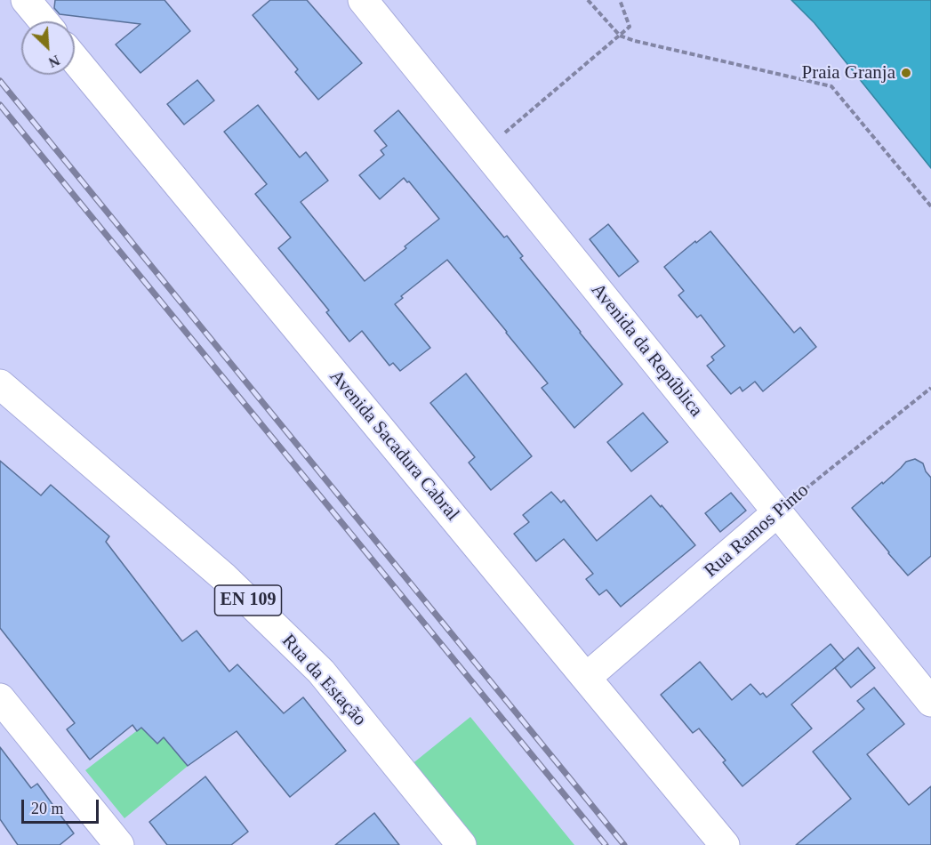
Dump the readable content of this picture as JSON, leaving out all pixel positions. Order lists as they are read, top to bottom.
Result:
{
  "streets": {
    "street": [
      "Avenida da República",
      "Avenida Sacadura Cabral",
      "Rua Ramos Pinto",
      "EN 109",
      "Rua da Estação"
    ]
  },
  "crossings": [
    ["Avenida da República", "Rua Ramos Pinto"],
    ["Avenida Sacadura Cabral", "Rua Ramos Pinto"]
  ],
  "places": ["Praia Granja"],
  "scale_bar": "20 m",
  "north": "bottom right"
}
